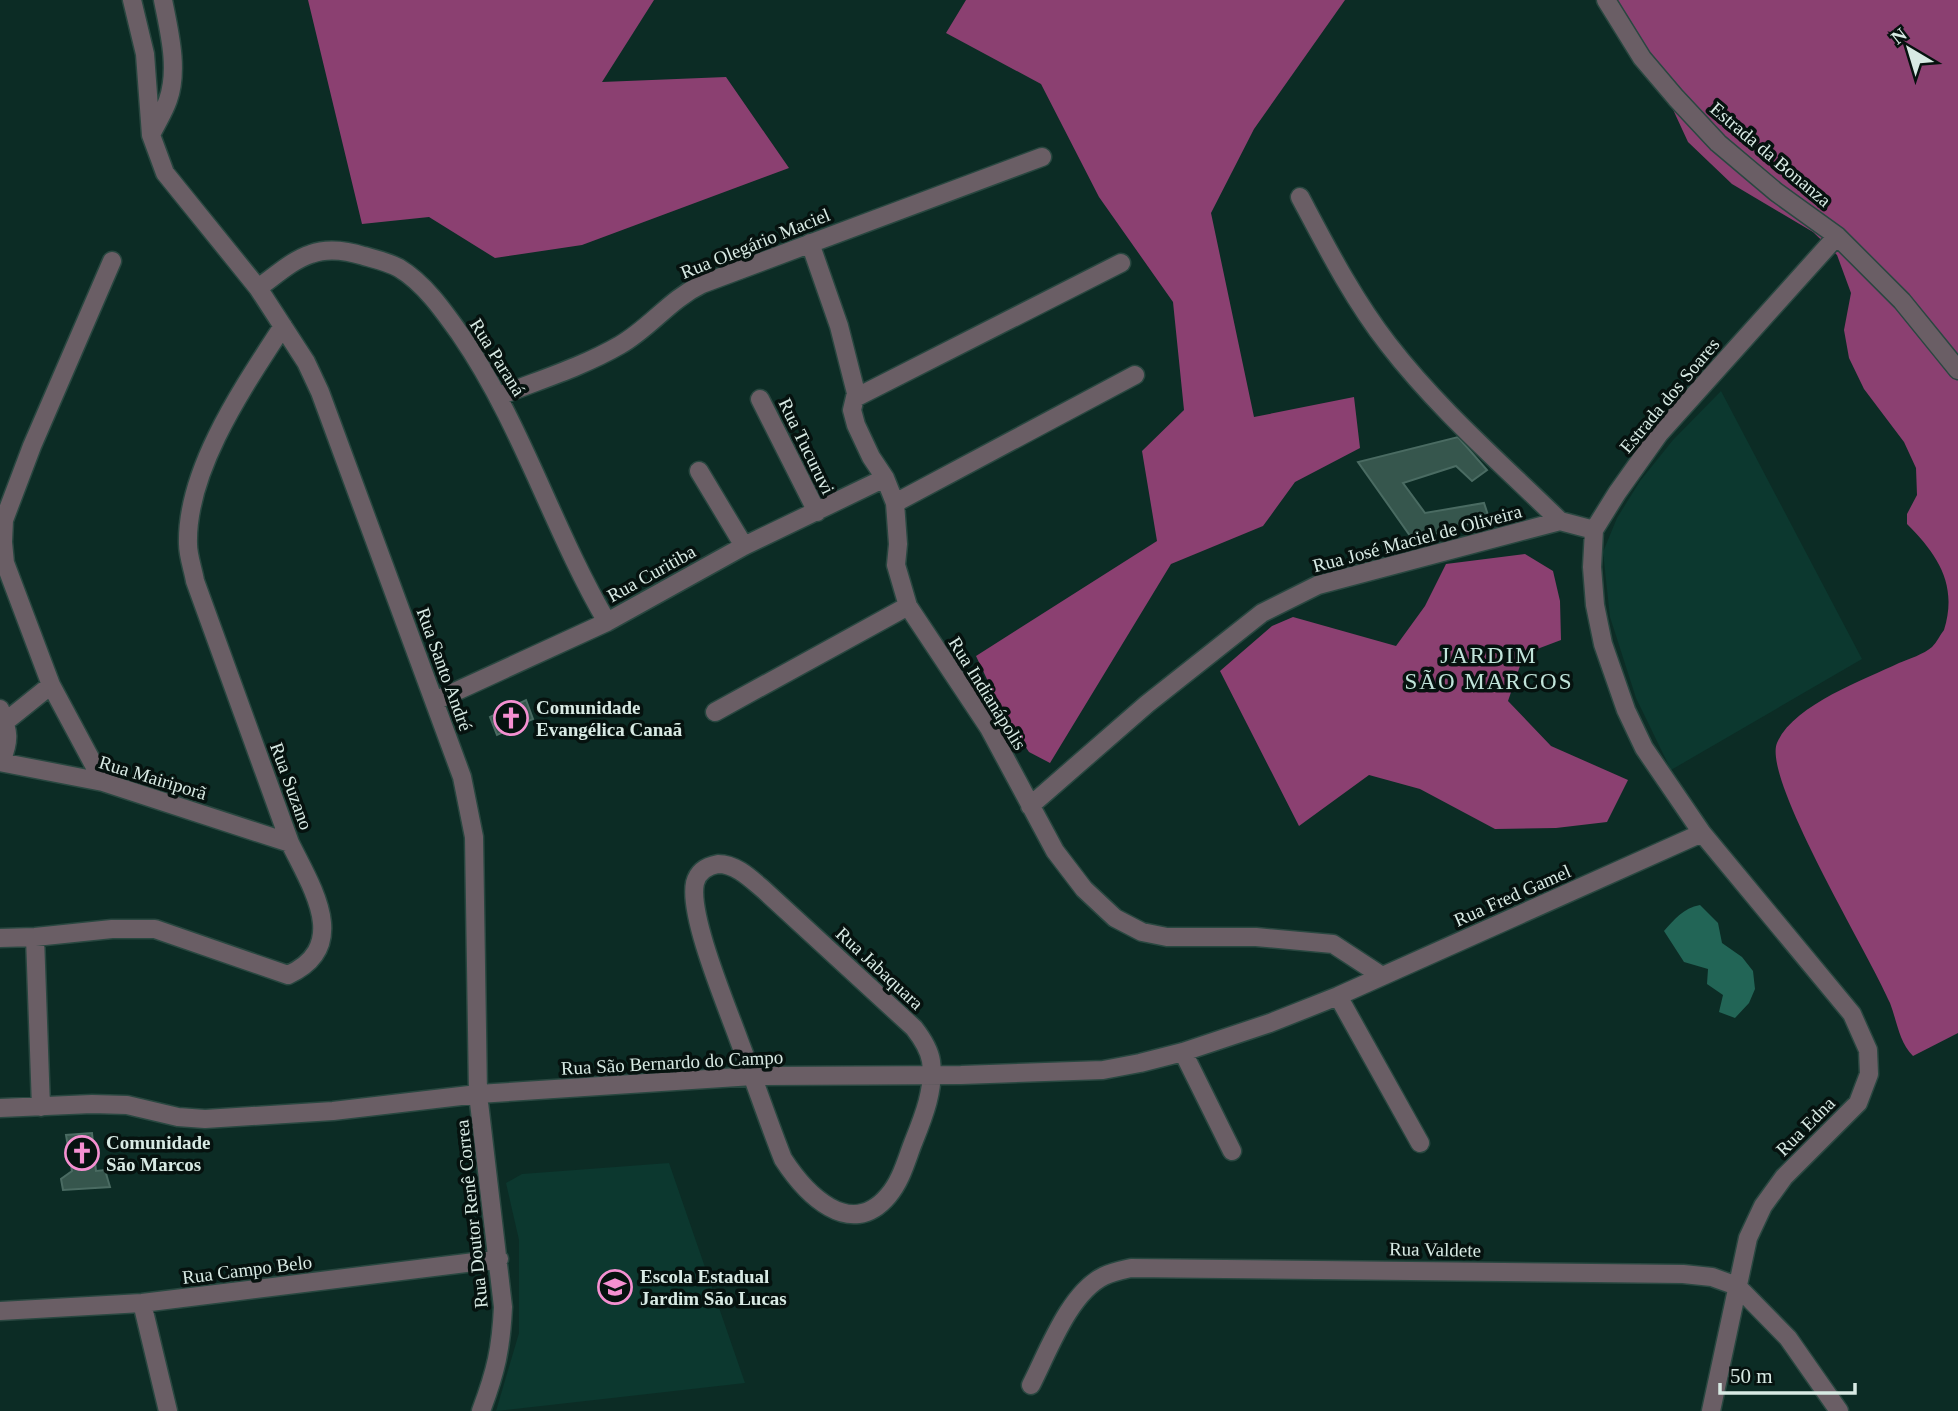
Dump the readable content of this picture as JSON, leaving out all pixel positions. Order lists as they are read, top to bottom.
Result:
{
  "streets": {
    "street": [
      "Estrada da Bonanza",
      "Rua Olegário Maciel",
      "Rua Paraná",
      "Estrada dos Soares",
      "Rua Tucuruvi",
      "Rua José Maciel de Oliveira",
      "Rua Curitiba",
      "Rua Santo André",
      "Rua Indianápolis",
      "Rua Mairiporã",
      "Rua Suzano",
      "Rua Fred Gamel",
      "Rua Jabaquara",
      "Rua São Bernardo do Campo",
      "Rua Edna",
      "Rua Doutor Renê Correa",
      "Rua Valdete",
      "Rua Campo Belo"
    ]
  },
  "crossings": [
    ["Estrada da Bonanza", "Estrada dos Soares"],
    ["Rua Olegário Maciel", "Rua Paraná"],
    ["Rua Olegário Maciel", "Rua Indianápolis"],
    ["Rua Paraná", "Rua Curitiba"],
    ["Rua Paraná", "Rua Santo André"],
    ["Estrada dos Soares", "Rua José Maciel de Oliveira"],
    ["Estrada dos Soares", "Rua Fred Gamel"],
    ["Estrada dos Soares", "Rua Edna"],
    ["Rua Tucuruvi", "Rua Curitiba"],
    ["Rua José Maciel de Oliveira", "Rua Indianápolis"],
    ["Rua Curitiba", "Rua Santo André"],
    ["Rua Curitiba", "Rua Indianápolis"],
    ["Rua Santo André", "Rua Suzano"],
    ["Rua Santo André", "Rua São Bernardo do Campo"],
    ["Rua Santo André", "Rua Doutor Renê Correa"],
    ["Rua Indianápolis", "Rua Fred Gamel"],
    ["Rua Mairiporã", "Rua Suzano"],
    ["Rua Fred Gamel", "Rua São Bernardo do Campo"],
    ["Rua Fred Gamel", "Rua Edna"],
    ["Rua Jabaquara", "Rua São Bernardo do Campo"],
    ["Rua São Bernardo do Campo", "Rua Doutor Renê Correa"],
    ["Rua Edna", "Rua Valdete"],
    ["Rua Doutor Renê Correa", "Rua Campo Belo"]
  ],
  "districts": ["JARDIM SÃO MARCOS"],
  "places": {
    "church": ["Comunidade Evangélica Canaã", "Comunidade São Marcos"],
    "school or university": ["Escola Estadual Jardim São Lucas"]
  },
  "scale_bar": "50 m",
  "north": "top left"
}
